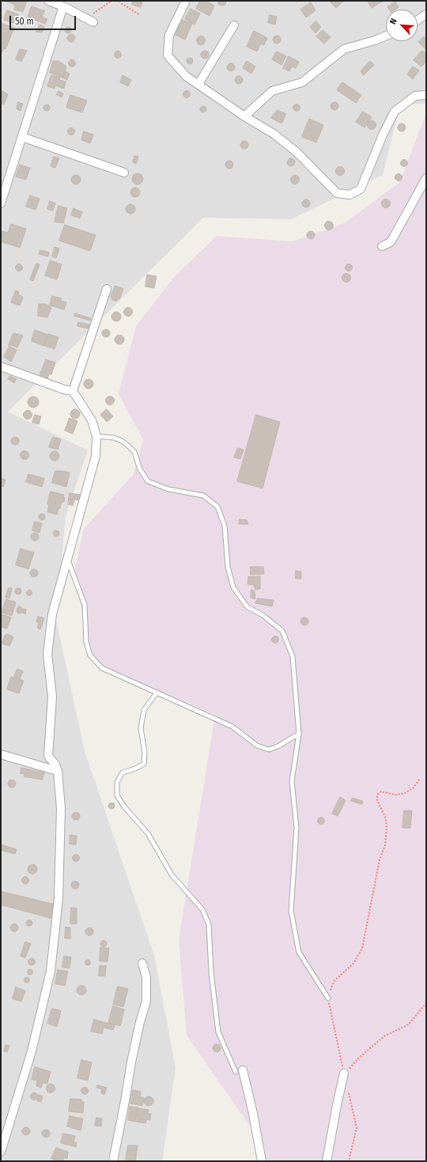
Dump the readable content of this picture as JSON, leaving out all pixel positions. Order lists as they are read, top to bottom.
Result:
{
  "scale_bar": "50 m",
  "north": "top left"
}
